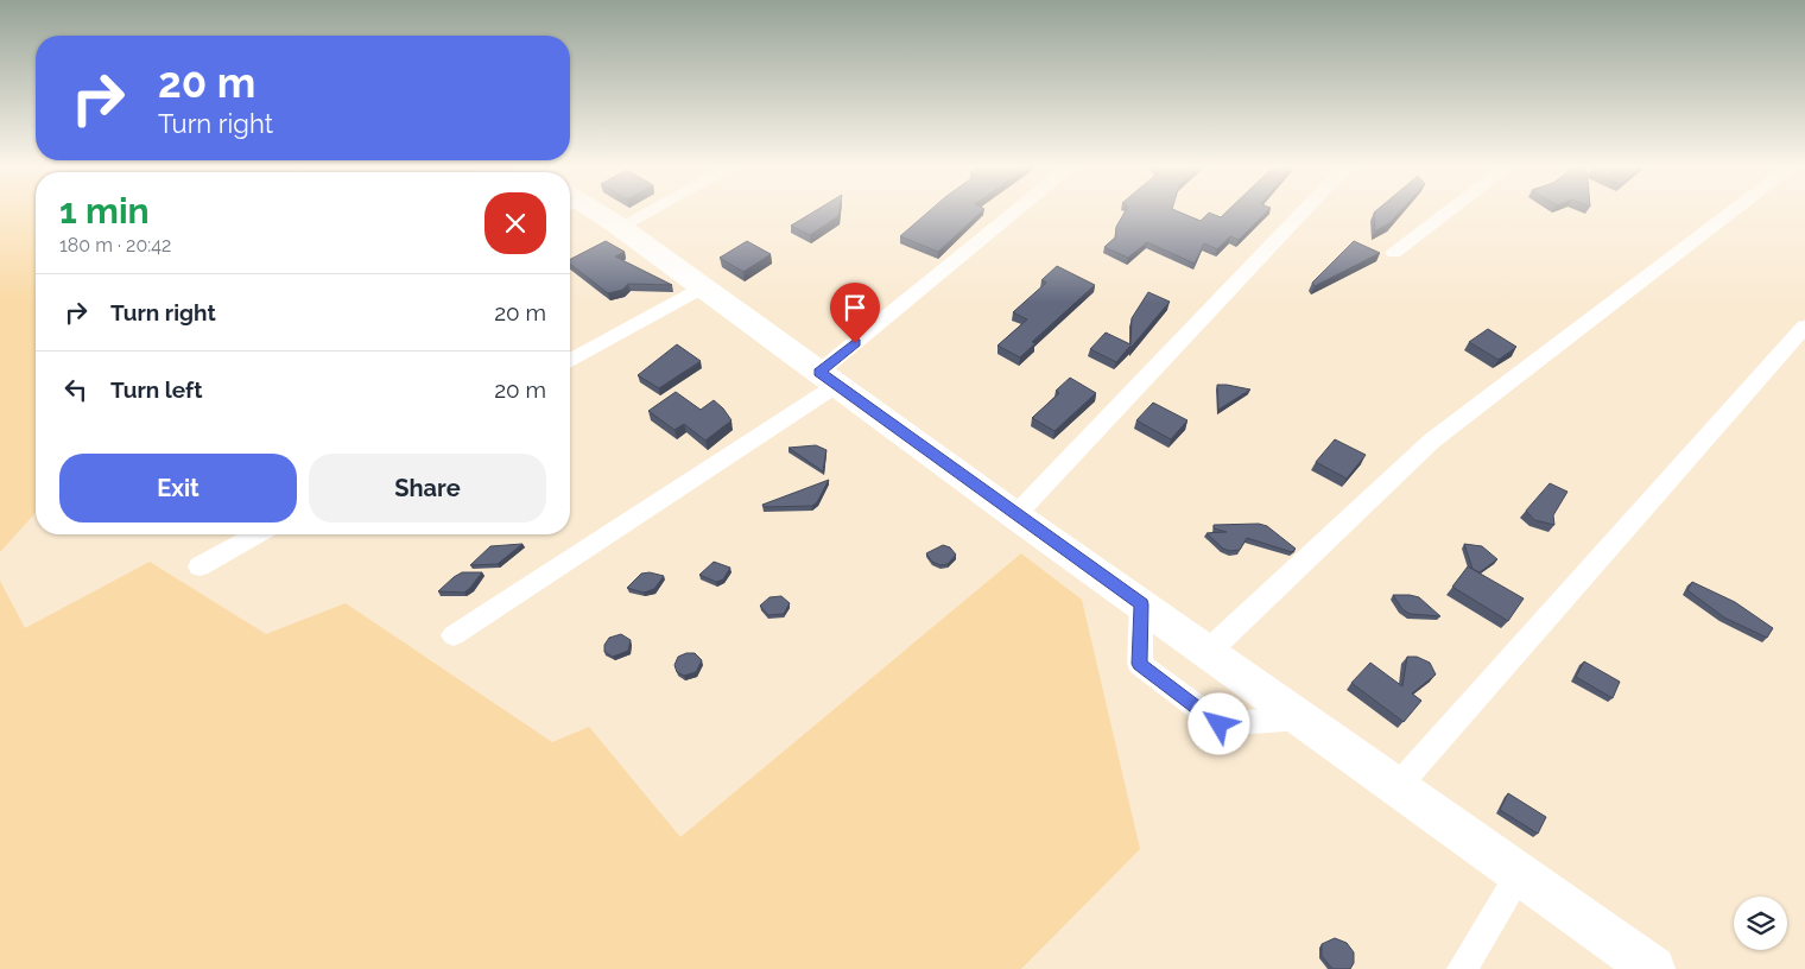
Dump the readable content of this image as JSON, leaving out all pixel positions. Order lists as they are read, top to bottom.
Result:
{
  "page": {
    "turn": ["20 m", "Turn right"],
    "heading": ["1 min", "180 m · 20:42"],
    "list": [
      {
        "name": "Turn right",
        "value": "20 m"
      },
      {
        "name": "Turn left",
        "value": "20 m"
      }
    ],
    "buttons": ["Exit", "Share"]
  }
}
